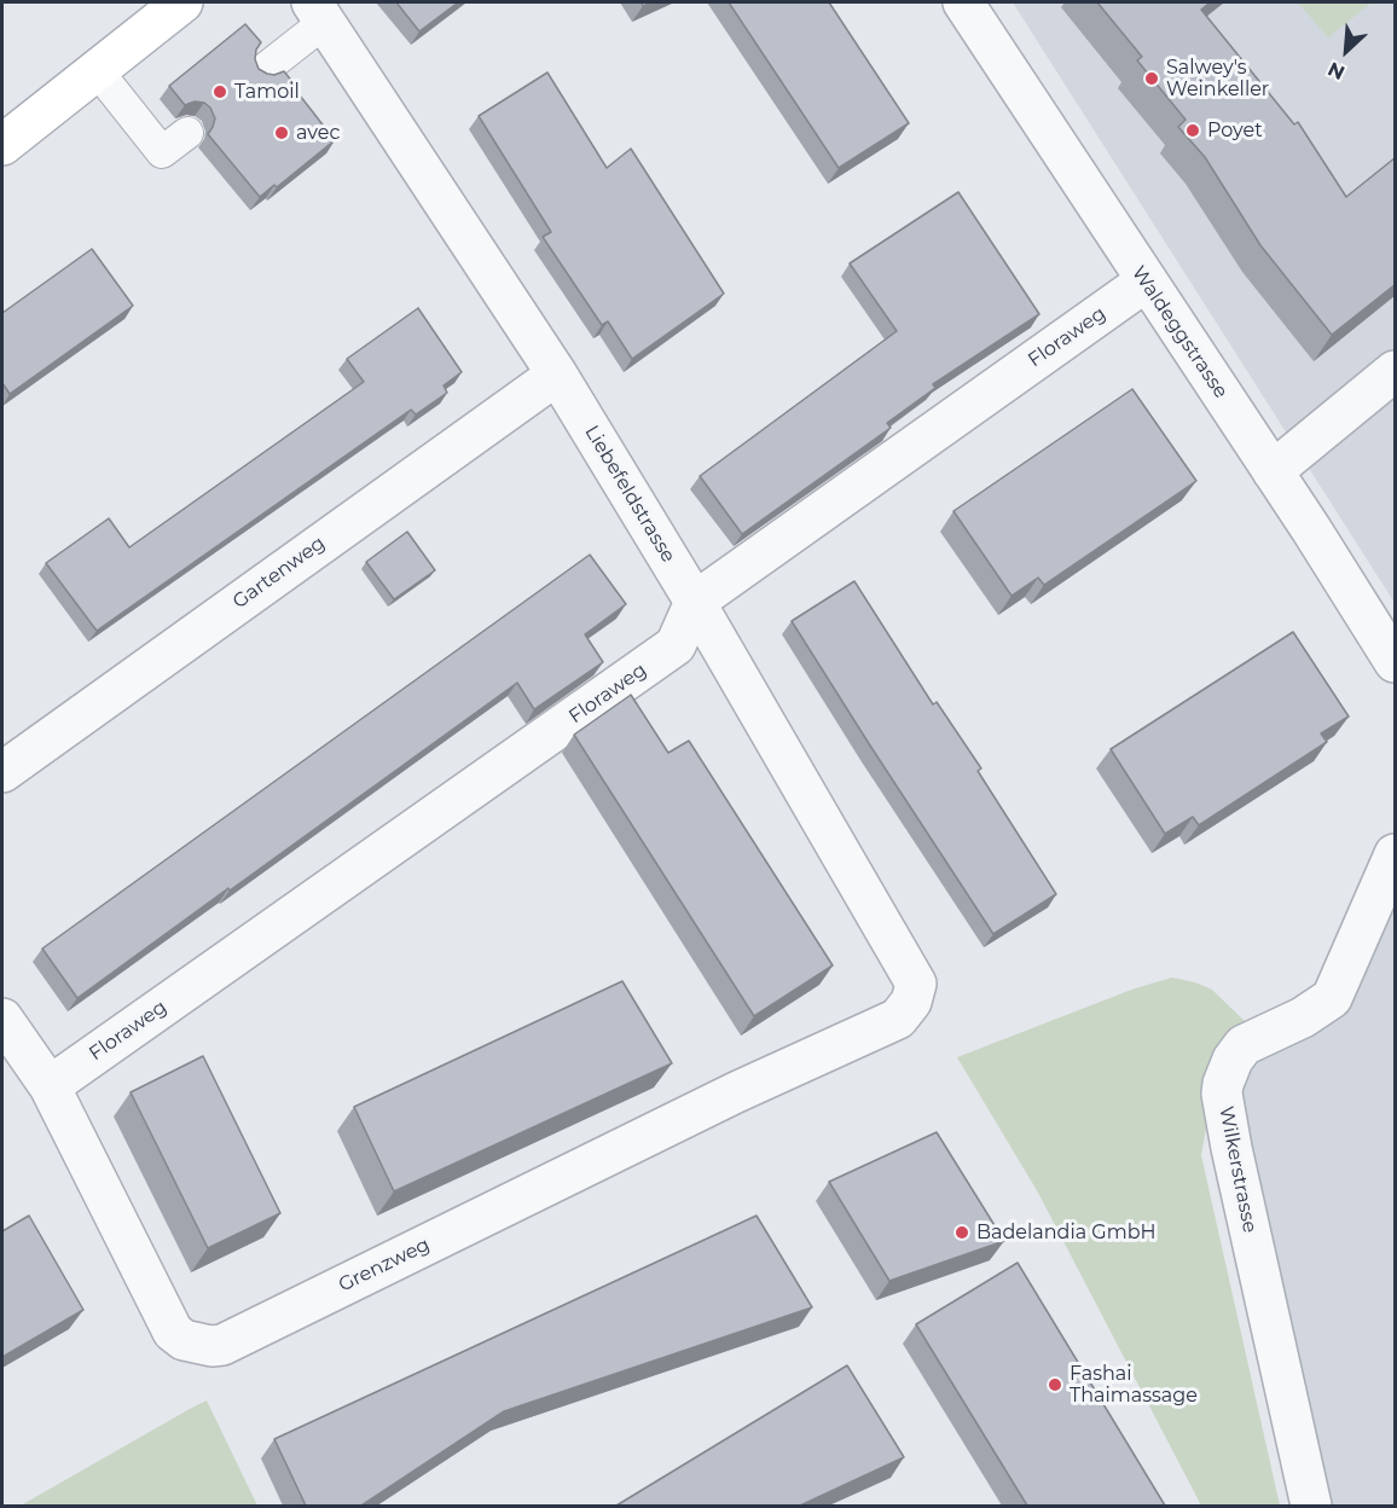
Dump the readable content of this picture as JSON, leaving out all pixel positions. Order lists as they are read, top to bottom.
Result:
{
  "streets": {
    "street": [
      "Waldeggstrasse",
      "Floraweg",
      "Liebefeldstrasse",
      "Gartenweg",
      "Wilkerstrasse",
      "Grenzweg"
    ]
  },
  "crossings": [
    ["Waldeggstrasse", "Floraweg"],
    ["Floraweg", "Liebefeldstrasse"],
    ["Floraweg", "Grenzweg"],
    ["Liebefeldstrasse", "Gartenweg"],
    ["Liebefeldstrasse", "Grenzweg"]
  ],
  "places": [
    "Salwey's Weinkeller",
    "Tamoil",
    "Poyet",
    "avec",
    "Badelandia GmbH",
    "Fashai Thaimassage"
  ],
  "north": "bottom left"
}
